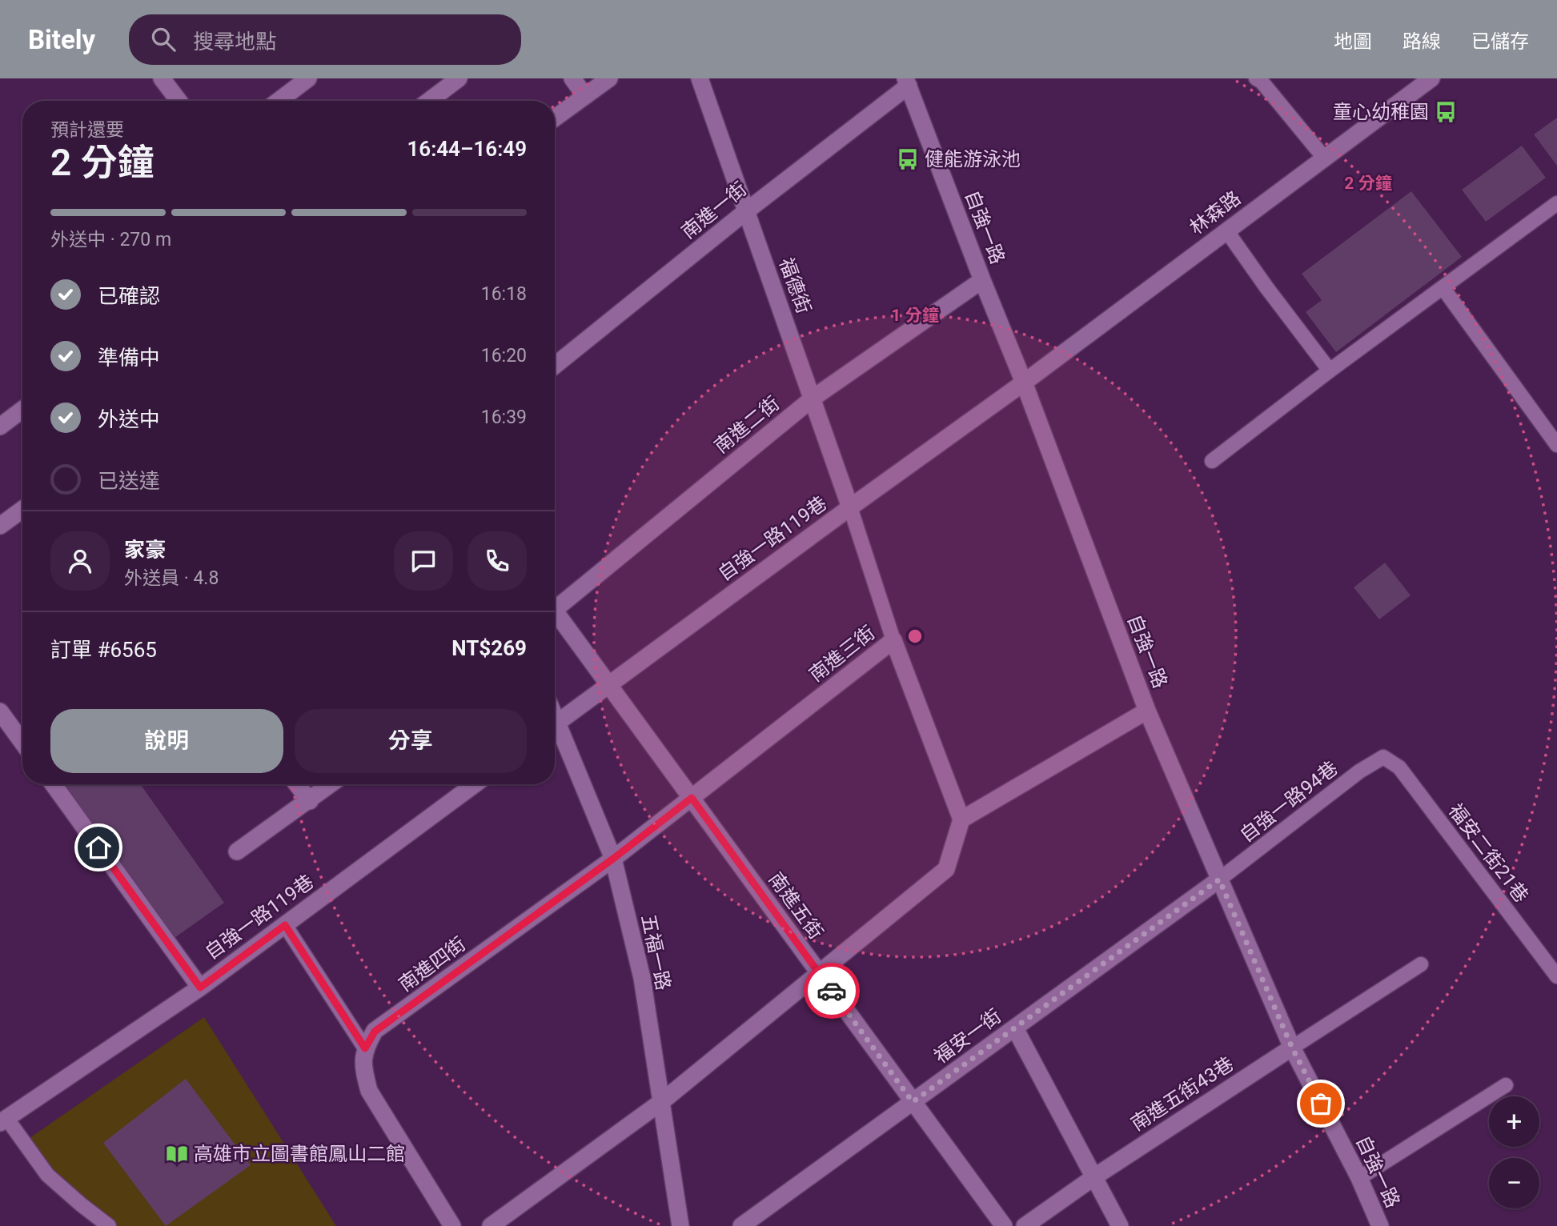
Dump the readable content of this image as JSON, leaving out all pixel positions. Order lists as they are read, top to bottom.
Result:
{
  "streets": {
    "street": [
      "南進一街",
      "林森路",
      "自強一路",
      "福德街",
      "南進二街",
      "自強一路119巷",
      "南進三街",
      "南進五街",
      "五福一路",
      "南進四街",
      "福安一街",
      "南進五街43巷"
    ],
    "lane": ["自強一路94巷", "福安二街21巷"]
  },
  "crossings": [
    ["南進一街", "自強一路"],
    ["南進一街", "福德街"],
    ["林森路", "自強一路"],
    ["林森路", "自強一路119巷"],
    ["自強一路", "南進二街"],
    ["自強一路", "自強一路119巷"],
    ["自強一路", "自強一路94巷"],
    ["自強一路", "福安一街"],
    ["自強一路", "南進五街43巷"],
    ["福德街", "南進二街"],
    ["福德街", "自強一路119巷"],
    ["自強一路119巷", "南進五街"],
    ["南進三街", "南進五街"],
    ["南進三街", "南進四街"],
    ["自強一路94巷", "福安二街21巷"],
    ["自強一路94巷", "福安一街"],
    ["南進五街", "南進四街"],
    ["南進五街", "福安一街"],
    ["五福一路", "南進四街"]
  ],
  "places": {
    "bus stop": ["童心幼稚園", "健能游泳池"],
    "library": ["高雄市立圖書館鳳山二館"]
  },
  "page": {
    "header": "Bitely",
    "search": "搜尋地點",
    "nav": ["地圖", "路線", "已儲存"],
    "heading": ["2 分鐘", "預計還要", "16:44–16:49"],
    "panel": [
      "家豪",
      "外送員 · 4.8",
      "訂單 #6565",
      "NT$269"
    ],
    "bar": "外送中 · 270 m",
    "list": [
      ["已確認", "16:18"],
      ["準備中", "16:20"],
      ["外送中", "16:39"],
      "已送達"
    ],
    "buttons": ["說明", "分享"],
    "map_buttons": ["+", "−"]
  },
  "rings": ["2 分鐘", "1 分鐘"]
}
